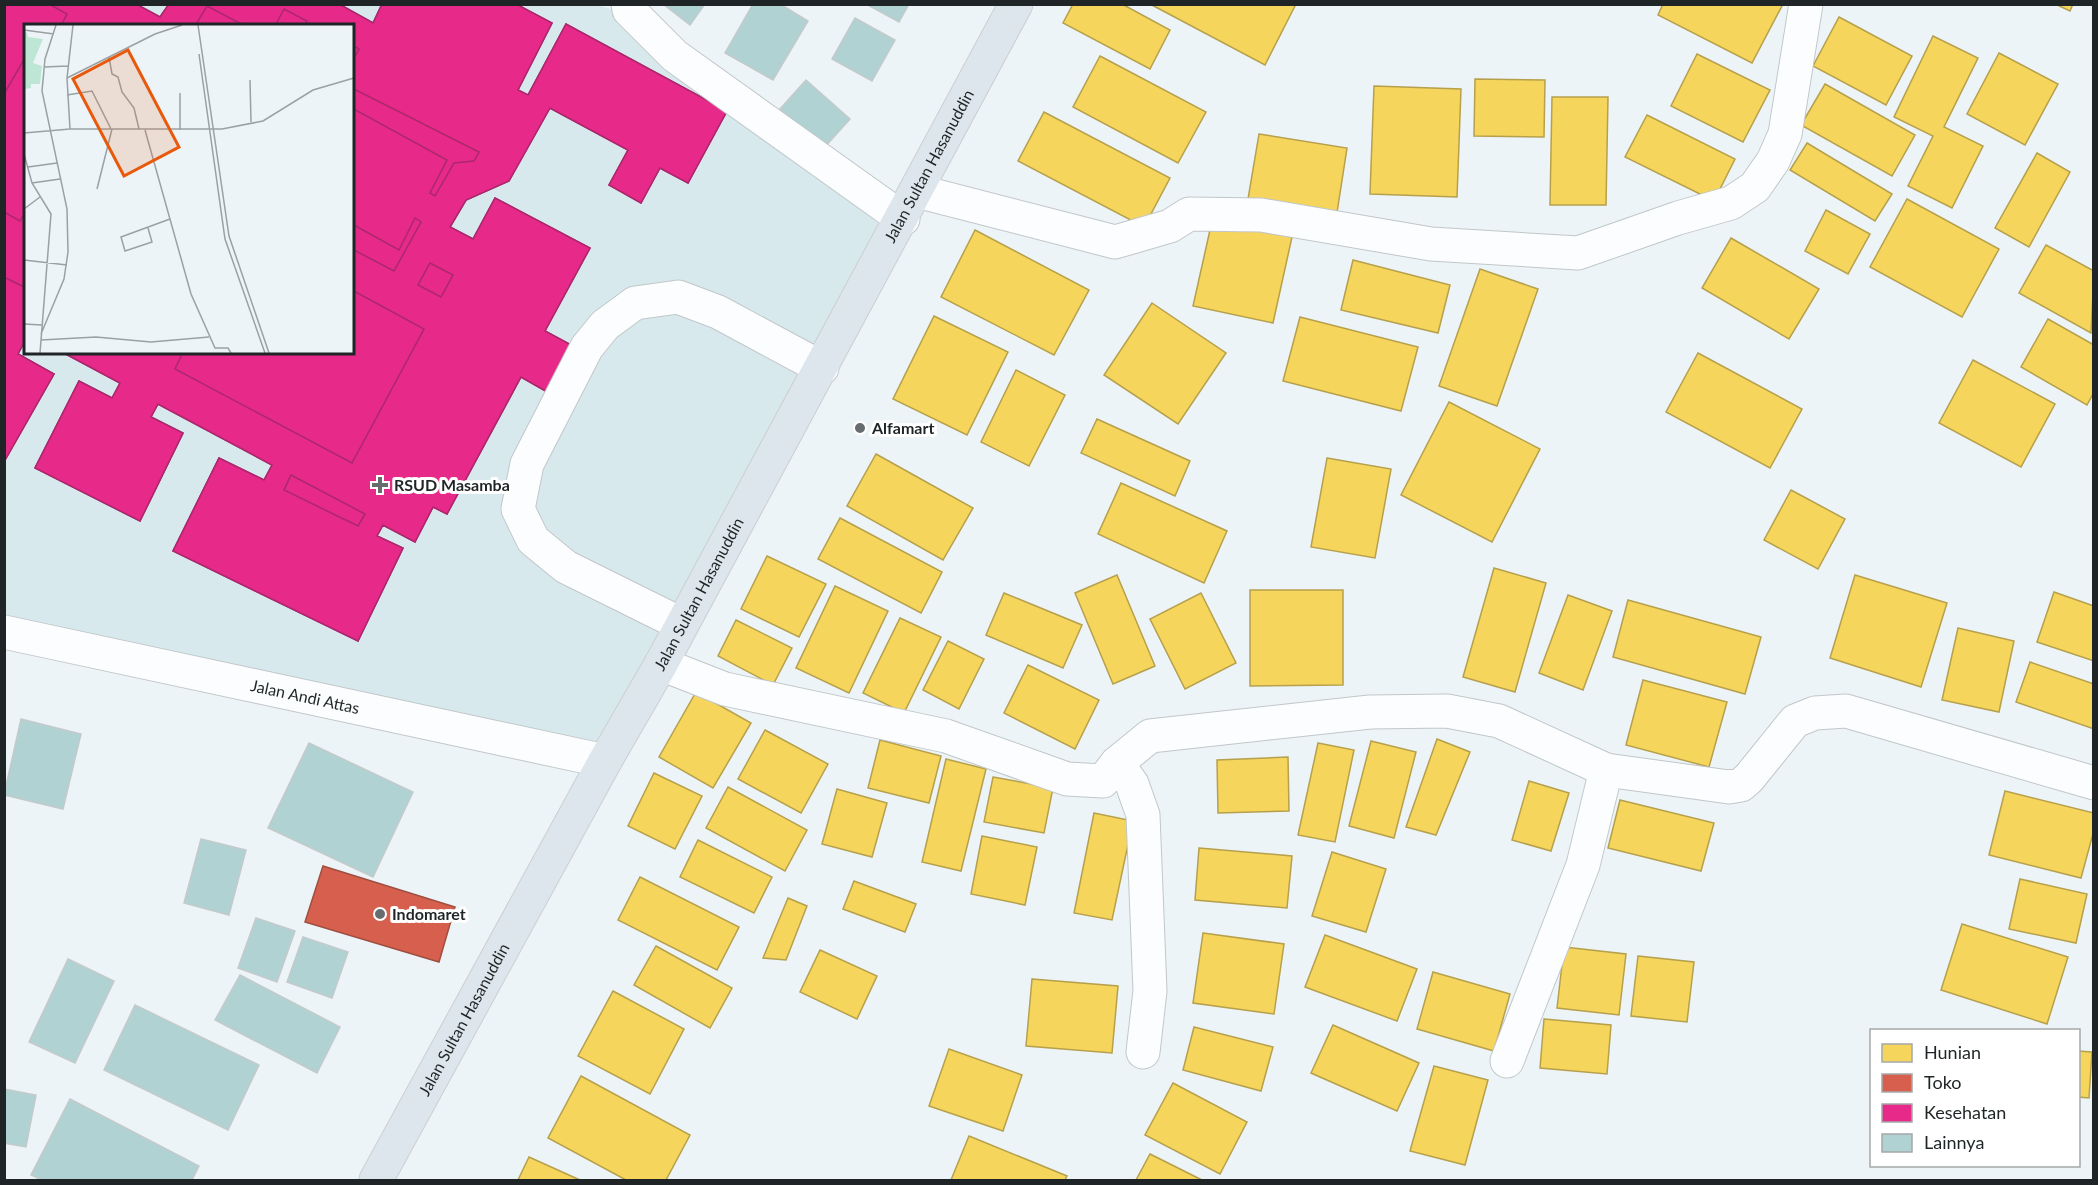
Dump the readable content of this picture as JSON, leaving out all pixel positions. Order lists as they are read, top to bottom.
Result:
{
  "streets": {
    "highway": ["Jalan Sultan Hasanuddin"],
    "street": ["Jalan Andi Attas"]
  },
  "crossings": [
    ["Jalan Sultan Hasanuddin", "Jalan Andi Attas"]
  ],
  "places": {
    "other": ["Alfamart", "Indomaret"],
    "health": ["RSUD Masamba"]
  },
  "legend": [
    "Hunian",
    "Toko",
    "Kesehatan",
    "Lainnya"
  ]
}
